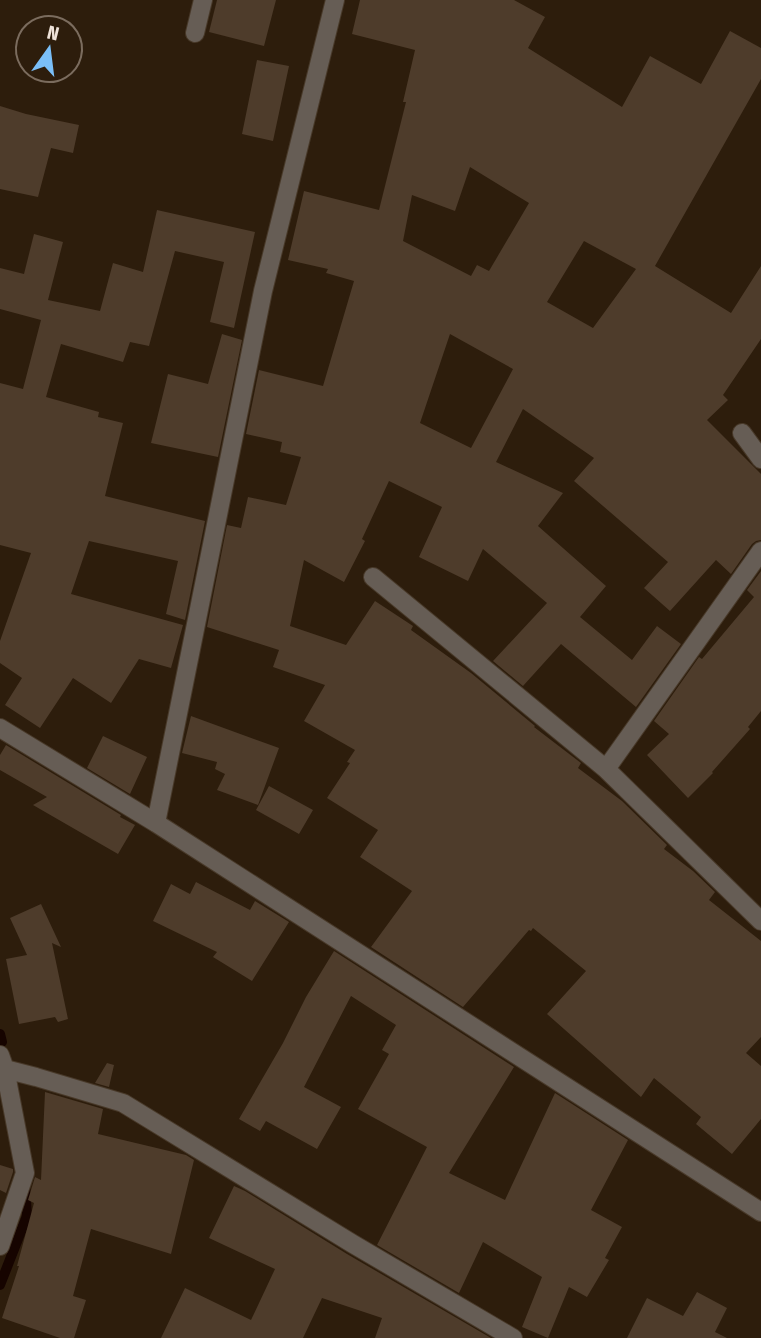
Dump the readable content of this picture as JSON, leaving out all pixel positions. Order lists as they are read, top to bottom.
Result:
{
  "north": "top"
}
